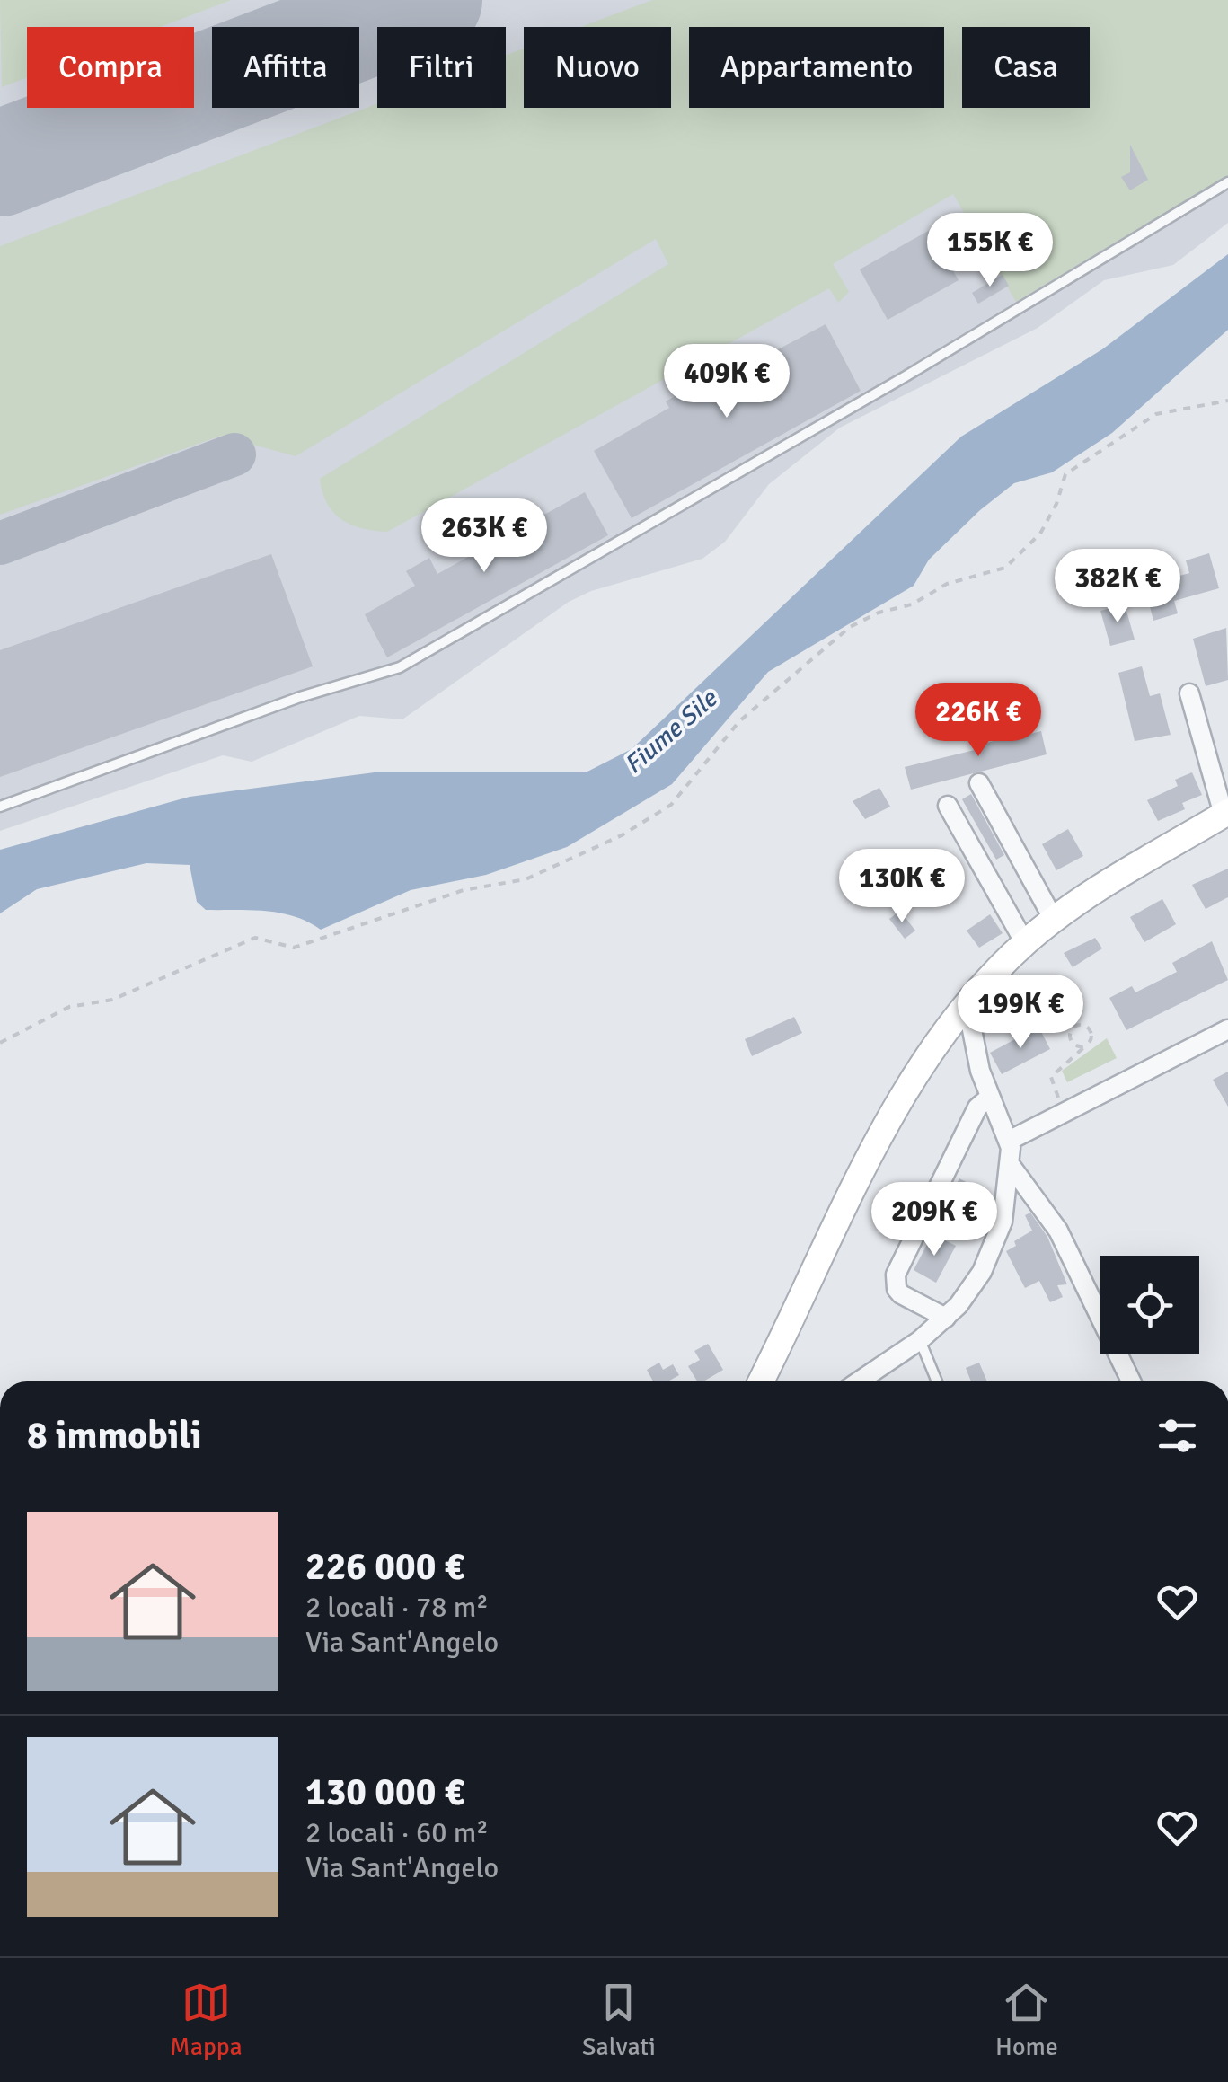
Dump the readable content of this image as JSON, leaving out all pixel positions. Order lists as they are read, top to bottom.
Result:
{
  "water": ["Fiume Sile"],
  "page": {
    "chip": [
      "Compra",
      "Affitta",
      "Filtri",
      "Nuovo",
      "Appartamento",
      "Casa"
    ],
    "price": [
      "155K €",
      "409K €",
      "263K €",
      "382K €",
      "226K €",
      "130K €",
      "199K €",
      "209K €"
    ],
    "heading": "8 immobili",
    "list": [
      {
        "name": "226 000 €",
        "note": "2 locali · 78 m² · Via Sant'Angelo"
      },
      {
        "name": "130 000 €",
        "note": "2 locali · 60 m² · Via Sant'Angelo"
      }
    ],
    "tabs": ["Mappa", "Salvati", "Home"]
  }
}
